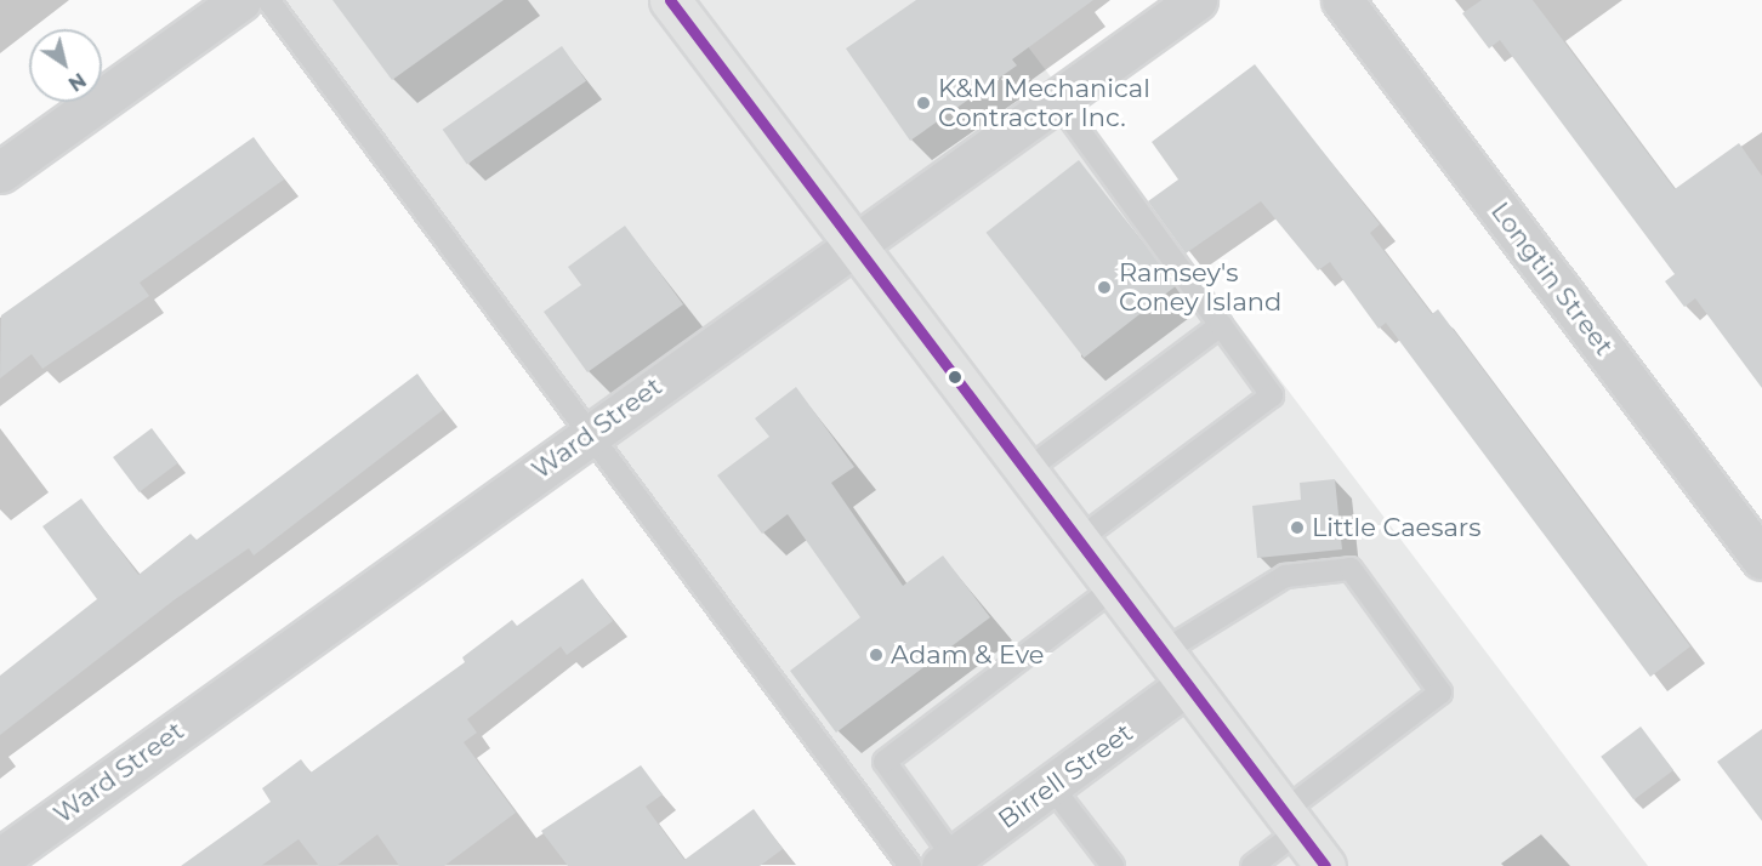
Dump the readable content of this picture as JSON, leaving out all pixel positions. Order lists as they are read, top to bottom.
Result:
{
  "streets": {
    "street": ["Longtin Street", "Ward Street", "Birrell Street"]
  },
  "places": [
    "K&M Mechanical Contractor Inc.",
    "Ramsey's Coney Island",
    "Little Caesars",
    "Adam & Eve"
  ],
  "north": "bottom right"
}
